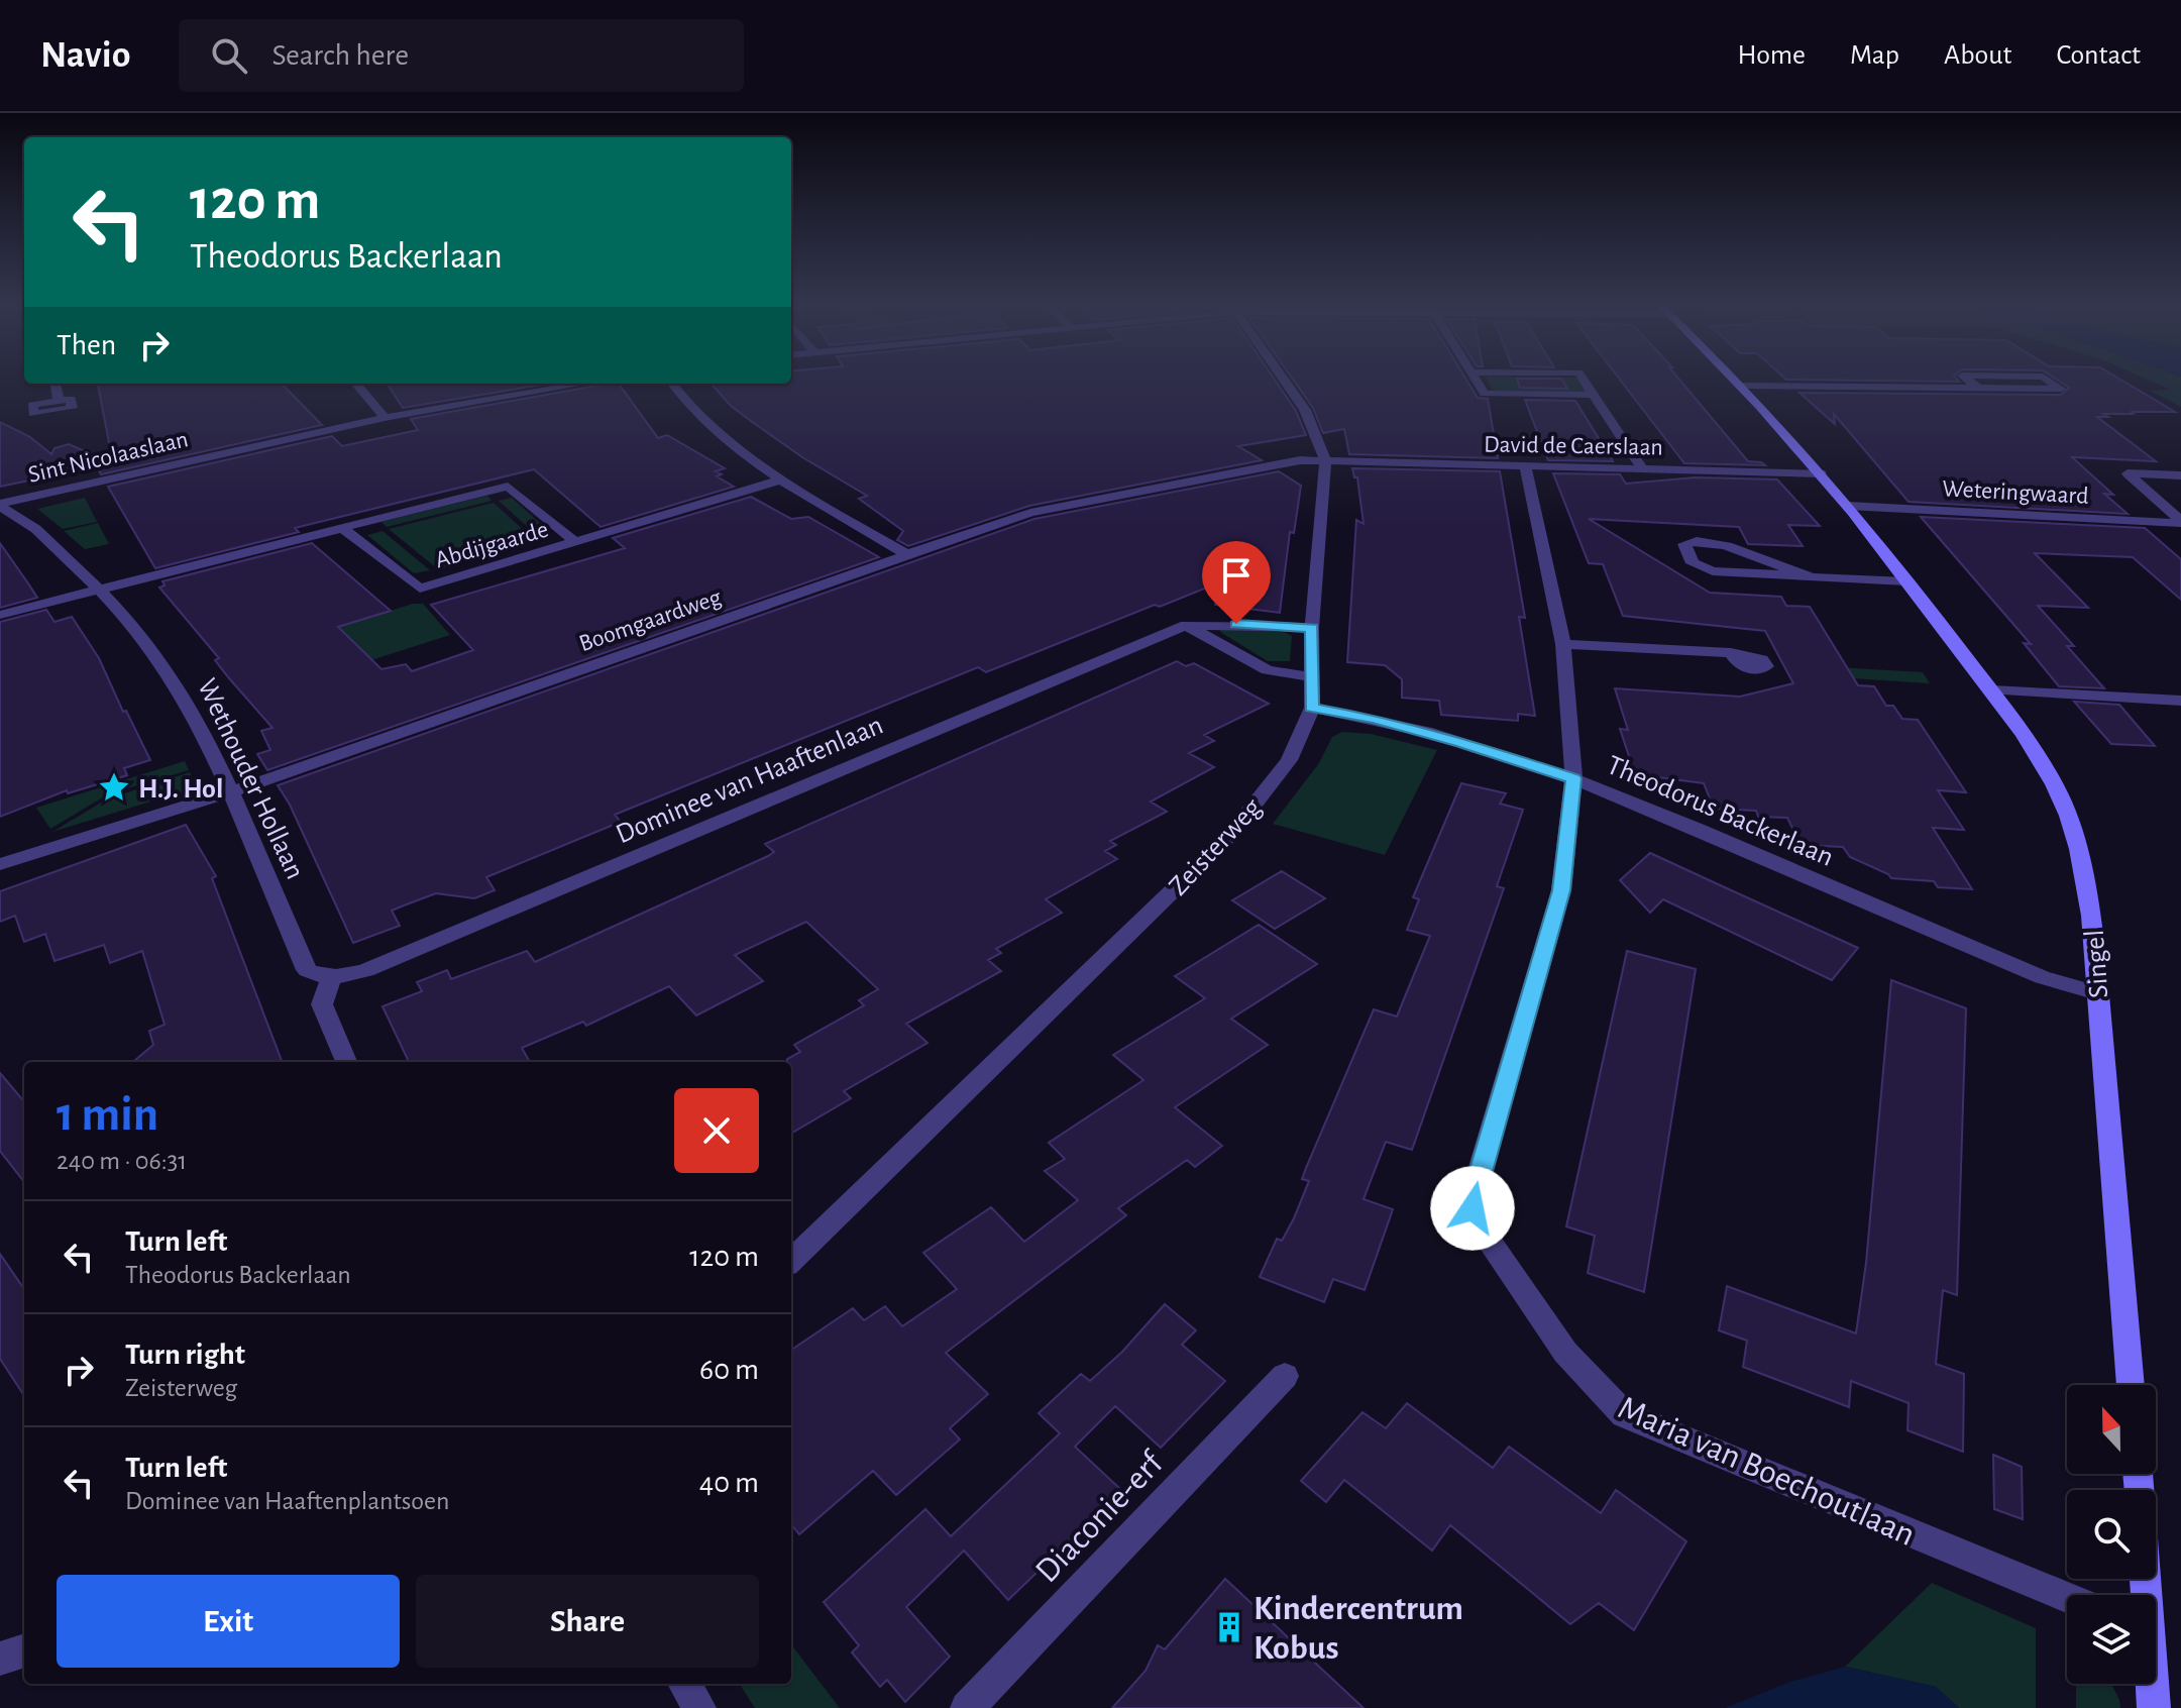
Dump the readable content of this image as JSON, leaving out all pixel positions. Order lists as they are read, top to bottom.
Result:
{
  "streets": {
    "street": [
      "David de Caerslaan",
      "Sint Nicolaaslaan",
      "Weteringwaard",
      "Abdijgaarde",
      "Boomgaardweg",
      "Wethouder Hollaan",
      "Dominee van Haaftenlaan",
      "Theodorus Backerlaan",
      "Zeisterweg",
      "Singel",
      "Maria van Boechoutlaan",
      "Diaconie-erf"
    ]
  },
  "crossings": [
    ["David de Caerslaan", "Boomgaardweg"],
    ["David de Caerslaan", "Zeisterweg"],
    ["David de Caerslaan", "Singel"],
    ["David de Caerslaan", "Maria van Boechoutlaan"],
    ["Sint Nicolaaslaan", "Wethouder Hollaan"],
    ["Weteringwaard", "Singel"],
    ["Abdijgaarde", "Wethouder Hollaan"],
    ["Boomgaardweg", "Wethouder Hollaan"],
    ["Boomgaardweg", "Zeisterweg"],
    ["Wethouder Hollaan", "Dominee van Haaftenlaan"],
    ["Theodorus Backerlaan", "Zeisterweg"],
    ["Theodorus Backerlaan", "Singel"],
    ["Theodorus Backerlaan", "Maria van Boechoutlaan"]
  ],
  "places": {
    "place": ["H.J. Hol"],
    "building": ["Kindercentrum Kobus"]
  },
  "north": "top",
  "page": {
    "header": "Navio",
    "search": "Search here",
    "nav": [
      "Home",
      "Map",
      "About",
      "Contact"
    ],
    "turn": ["120 m", "Theodorus Backerlaan"],
    "then": "Then",
    "heading": ["1 min", "240 m · 06:31"],
    "list": [
      {
        "name": "Turn left",
        "note": "Theodorus Backerlaan",
        "value": "120 m"
      },
      {
        "name": "Turn right",
        "note": "Zeisterweg",
        "value": "60 m"
      },
      {
        "name": "Turn left",
        "note": "Dominee van Haaftenplantsoen",
        "value": "40 m"
      }
    ],
    "buttons": ["Exit", "Share"]
  }
}
